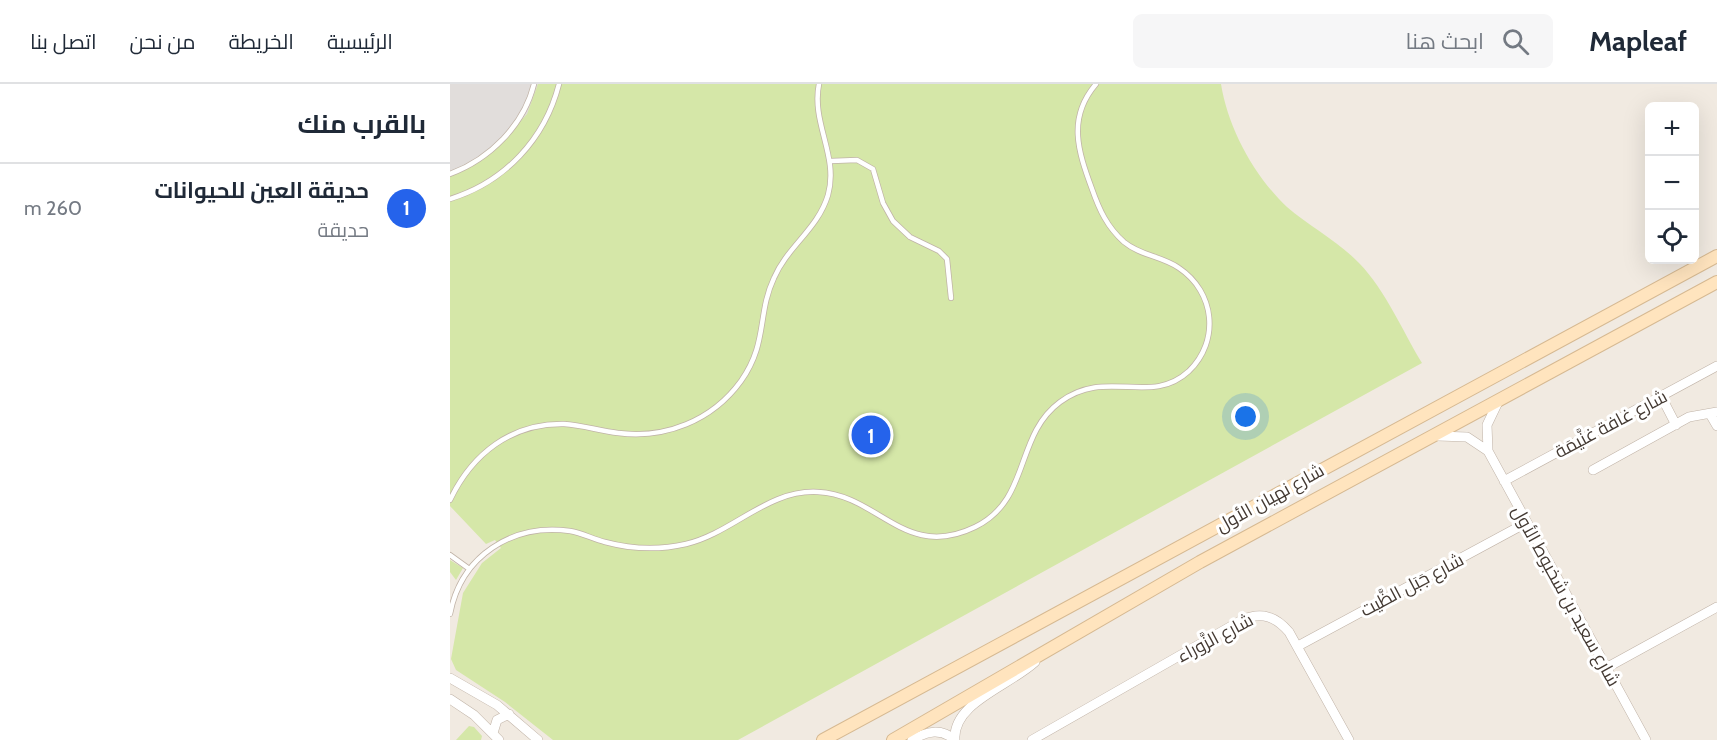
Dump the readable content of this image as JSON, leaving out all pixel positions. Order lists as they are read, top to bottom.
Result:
{
  "streets": {
    "main road": ["شارع نهيان الأول"],
    "street": [
      "شارع غافة غنَّيمَة",
      "شارع جَبَل الظَّيت",
      "شارع سعيد بن شخبوط الأول",
      "شارع الزَّوراء"
    ]
  },
  "crossings": [
    ["شارع غافة غنَّيمَة", "شارع سعيد بن شخبوط الأول"],
    ["شارع نهيان الأول", "شارع سعيد بن شخبوط الأول"],
    ["شارع جَبَل الظَّيت", "شارع سعيد بن شخبوط الأول"],
    ["شارع جَبَل الظَّيت", "شارع الزَّوراء"]
  ],
  "page": {
    "header": "Mapleaf",
    "search": "ابحث هنا",
    "nav": [
      "الرئيسية",
      "الخريطة",
      "من نحن",
      "اتصل بنا"
    ],
    "heading": "بالقرب منك",
    "map_buttons": ["+", "−"],
    "list": [
      {
        "mark": "1",
        "name": "حديقة العين للحيوانات",
        "note": "حديقة",
        "value": "260 m"
      }
    ],
    "pins": "1"
  }
}
